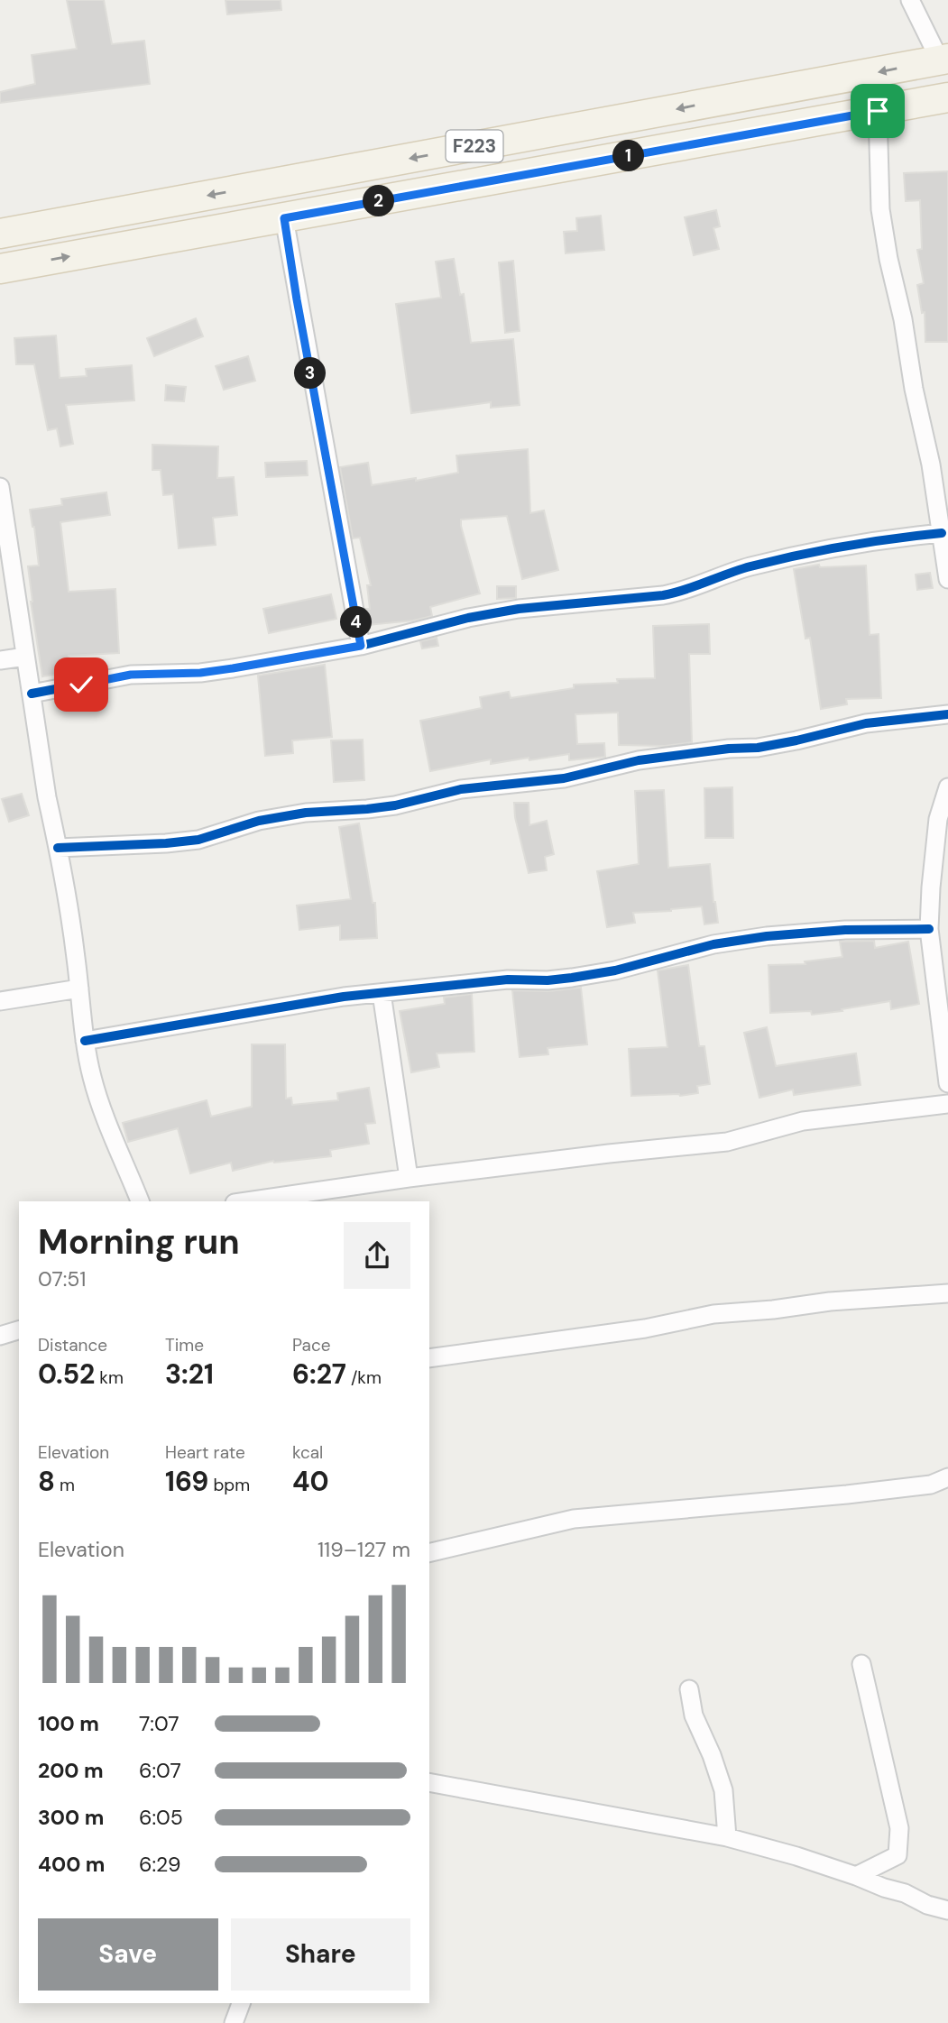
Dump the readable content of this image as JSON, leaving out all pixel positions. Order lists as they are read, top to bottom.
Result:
{
  "streets": {
    "main road": ["F223"]
  },
  "page": {
    "pins": [
      "1",
      "2",
      "3",
      "4"
    ],
    "heading": ["Morning run", "07:51"],
    "stats": [
      ["Distance", "0.52 km"],
      ["Time", "3:21"],
      ["Pace", "6:27 /km"],
      ["Elevation", "8 m"],
      ["Heart rate", "169 bpm"],
      ["kcal", "40"]
    ],
    "chart": ["Elevation", "119–127 m"],
    "list": [
      {
        "name": "100 m",
        "note": "7:07"
      },
      {
        "name": "200 m",
        "note": "6:07"
      },
      {
        "name": "300 m",
        "note": "6:05"
      },
      {
        "name": "400 m",
        "note": "6:29"
      }
    ],
    "buttons": ["Save", "Share"]
  }
}
